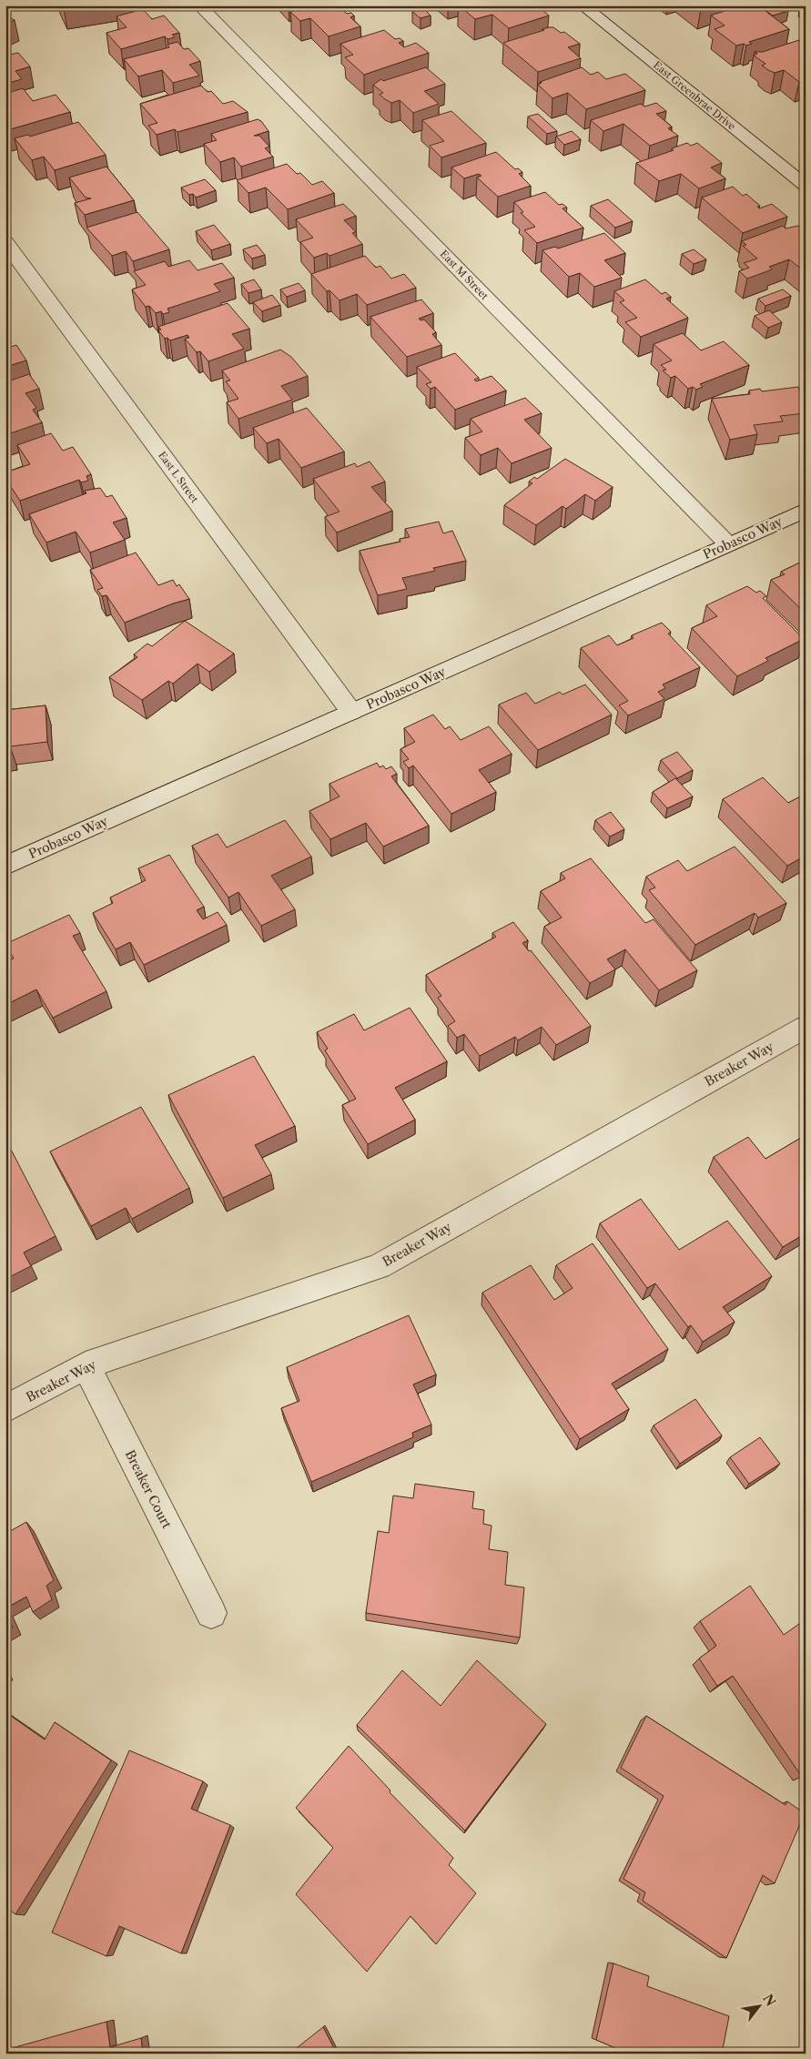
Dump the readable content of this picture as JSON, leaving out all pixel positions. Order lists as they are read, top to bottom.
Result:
{
  "streets": {
    "street": [
      "East Greenbrae Drive",
      "East M Street",
      "East L Street",
      "Probasco Way",
      "Breaker Way",
      "Breaker Court"
    ]
  },
  "crossings": [
    ["East M Street", "Probasco Way"],
    ["East L Street", "Probasco Way"],
    ["Breaker Way", "Breaker Court"]
  ],
  "north": "top right"
}
